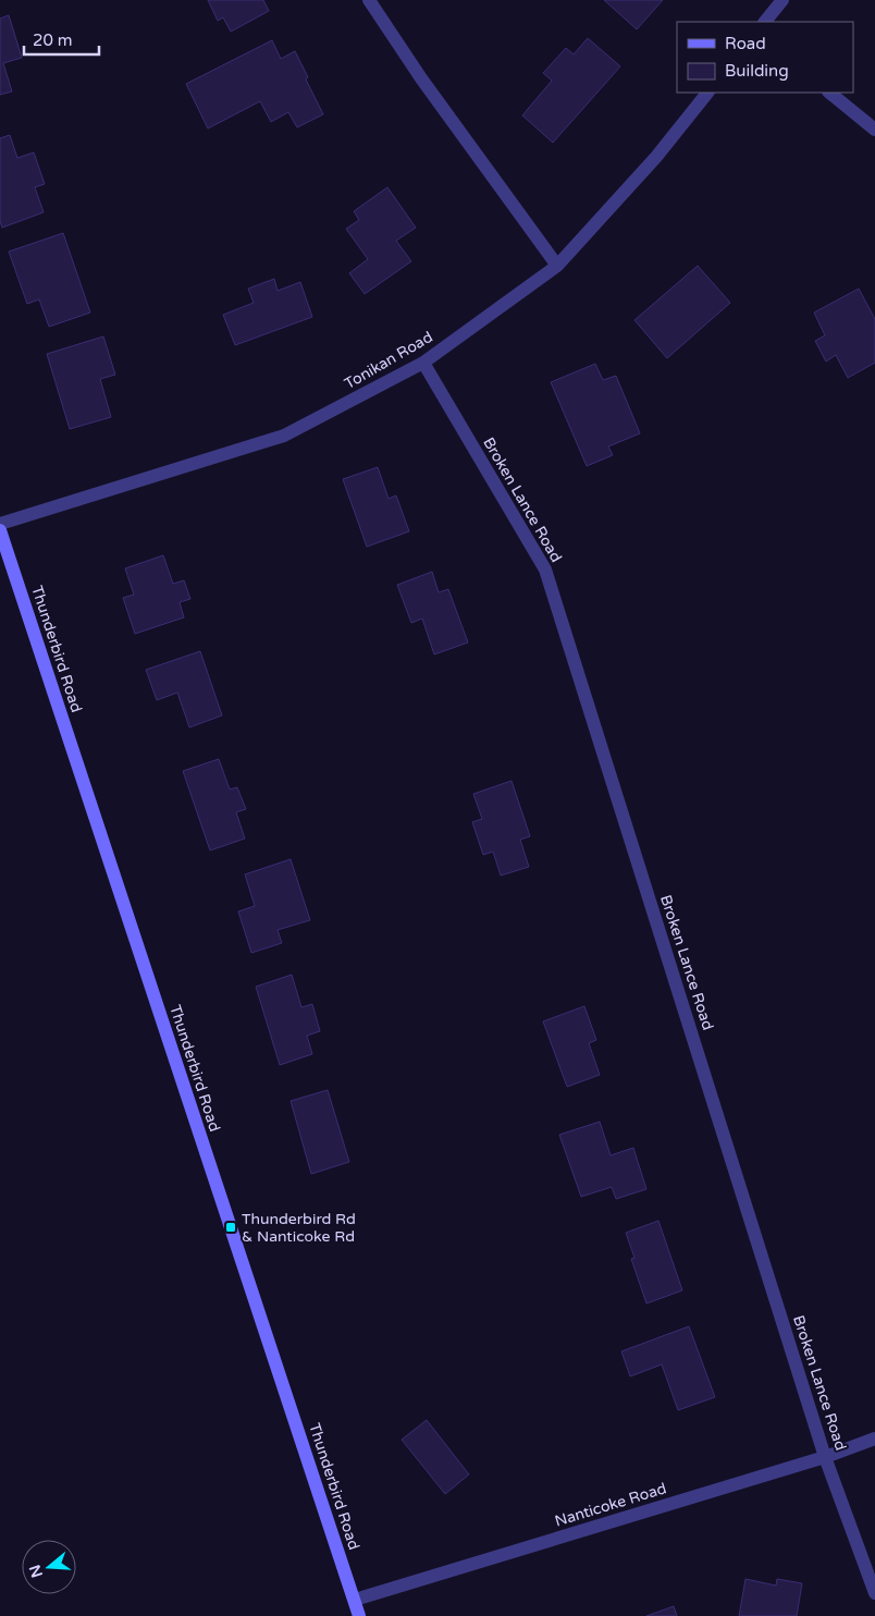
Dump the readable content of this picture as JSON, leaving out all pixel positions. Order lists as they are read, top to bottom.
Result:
{
  "streets": {
    "street": [
      "Tonikan Road",
      "Broken Lance Road",
      "Thunderbird Road",
      "Nanticoke Road"
    ]
  },
  "crossings": [
    ["Tonikan Road", "Broken Lance Road"],
    ["Broken Lance Road", "Nanticoke Road"],
    ["Thunderbird Road", "Nanticoke Road"]
  ],
  "places": {
    "transit": ["Thunderbird Rd & Nanticoke Rd"]
  },
  "legend": ["Road", "Building"],
  "scale_bar": "20 m",
  "north": "left"
}
